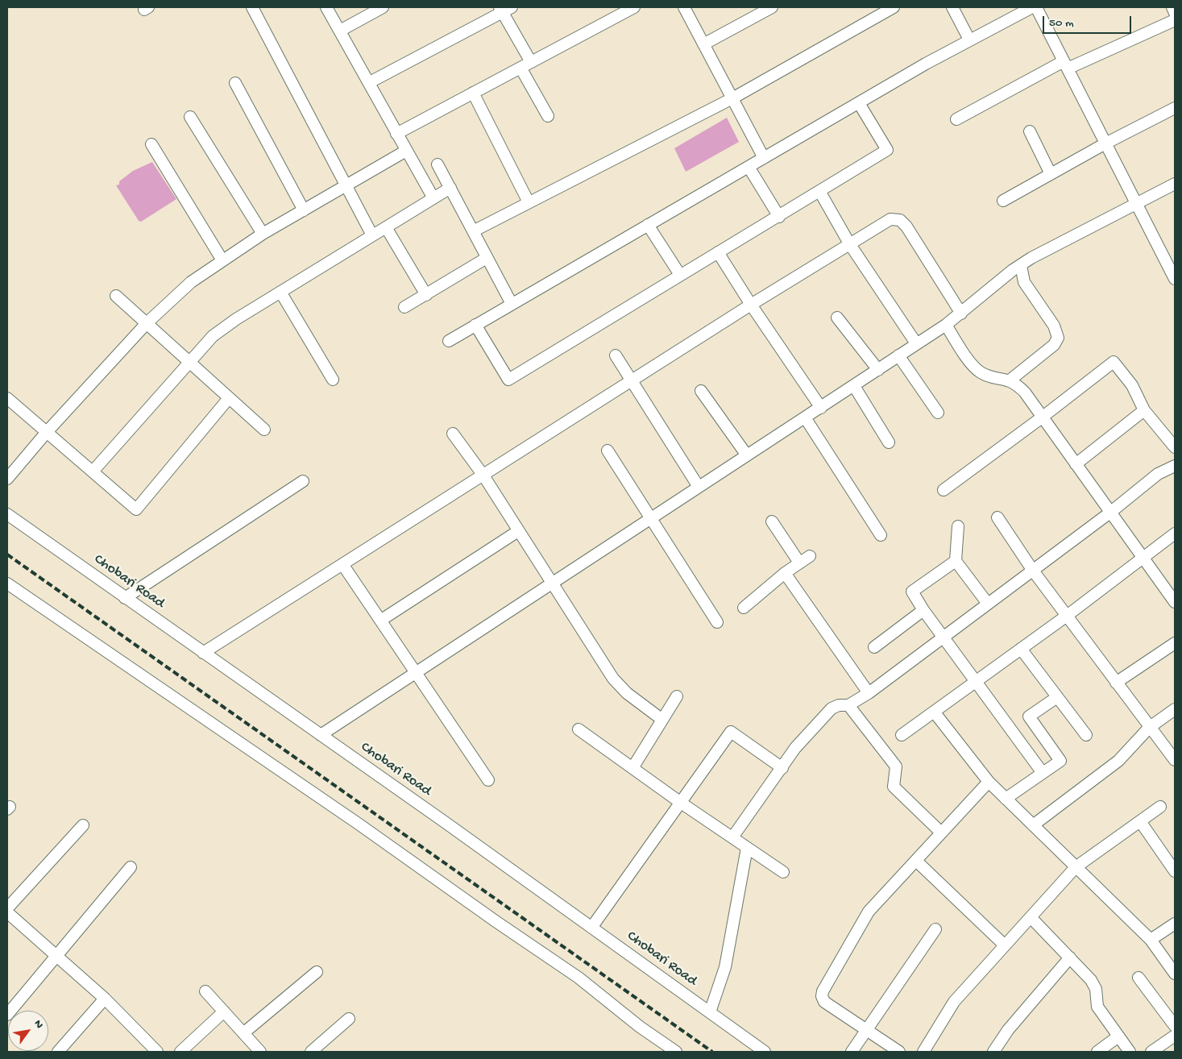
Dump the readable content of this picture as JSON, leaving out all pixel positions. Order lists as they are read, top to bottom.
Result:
{
  "streets": {
    "street": ["Chobari Road"]
  },
  "scale_bar": "50 m",
  "north": "top right"
}
